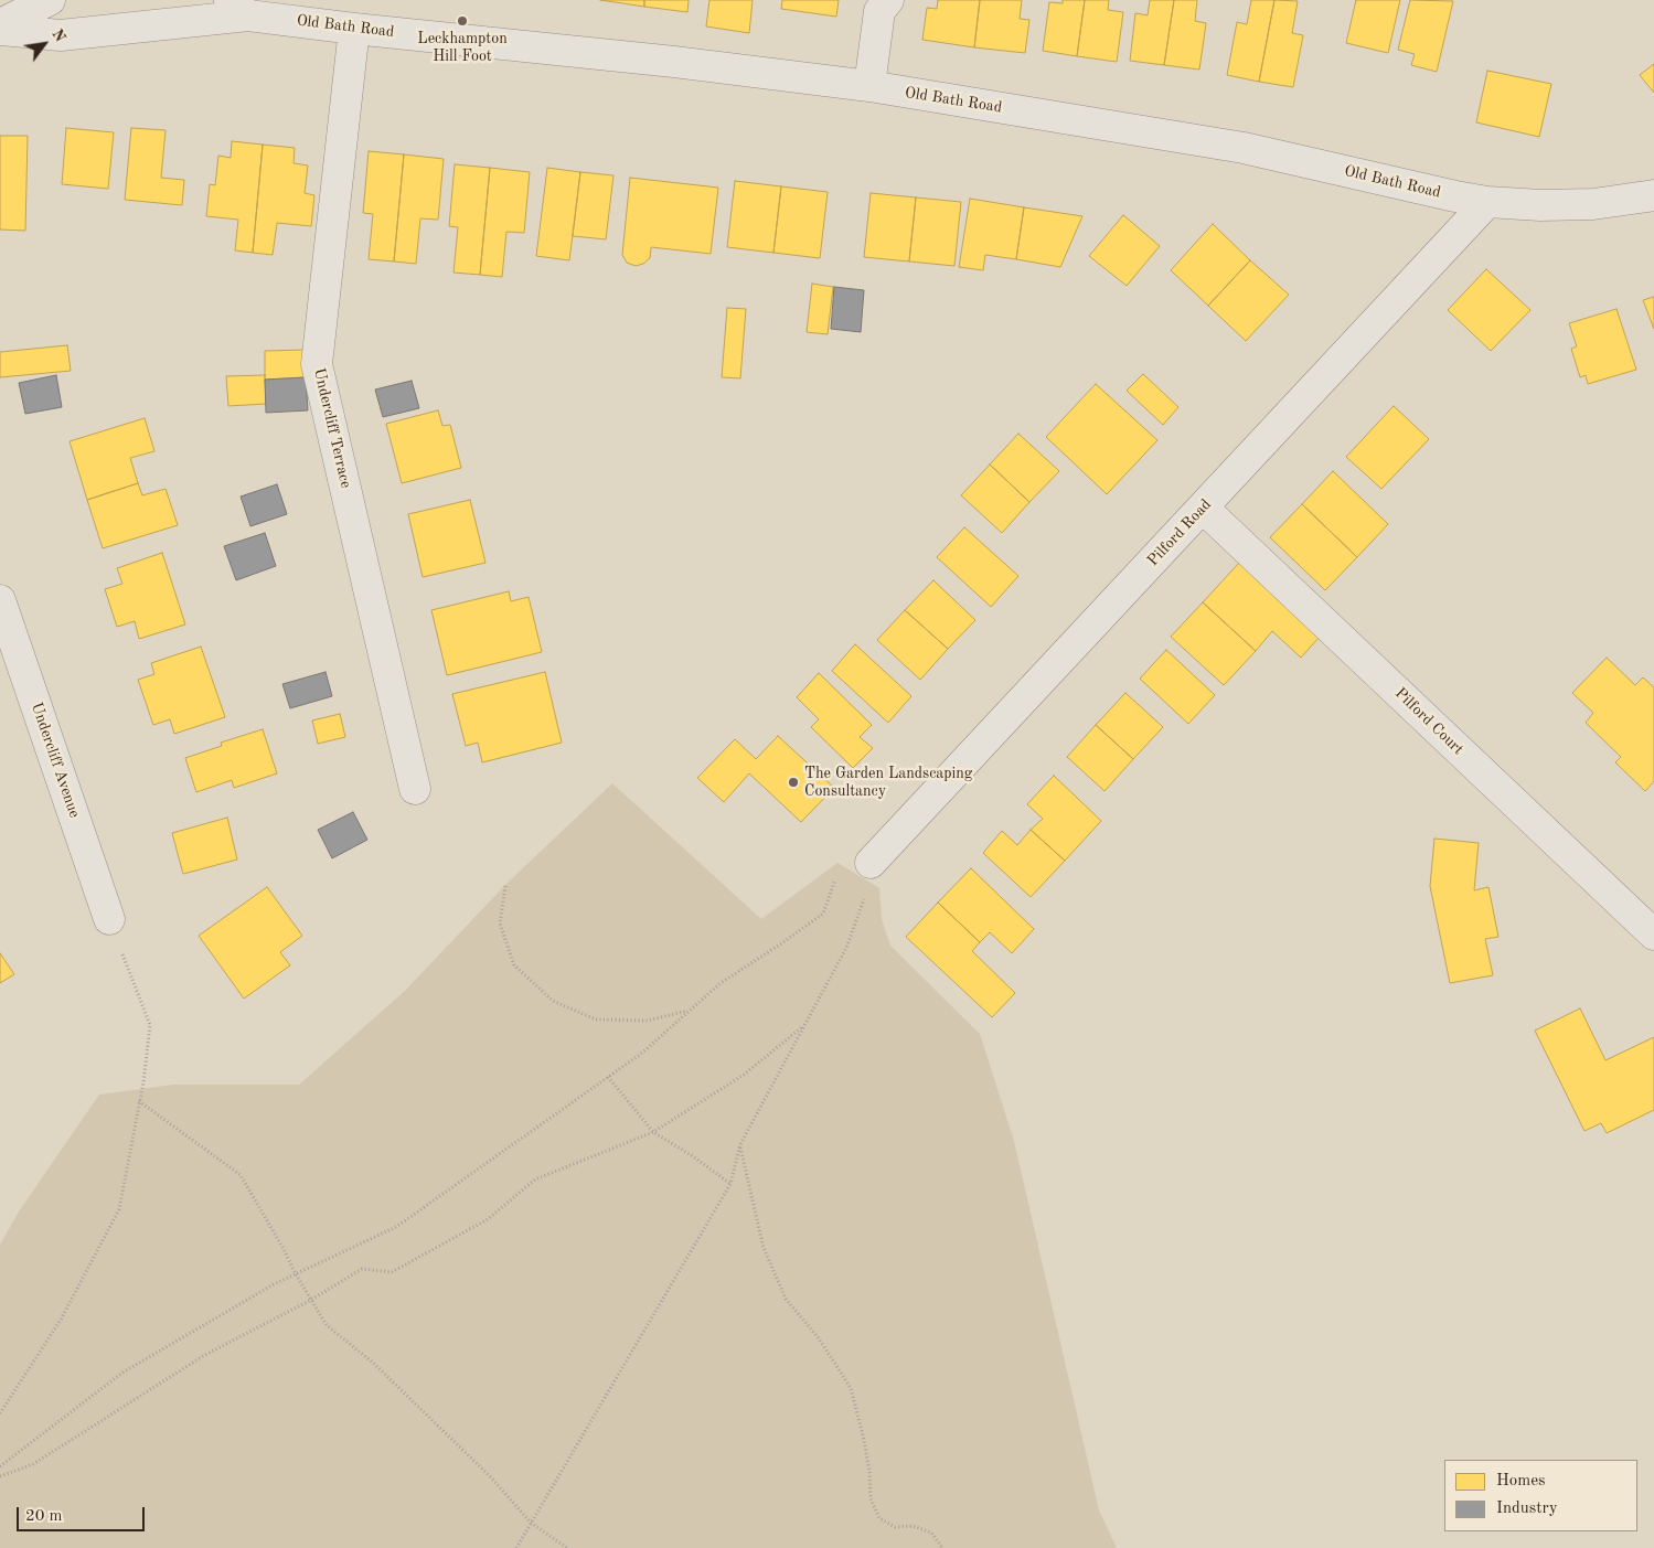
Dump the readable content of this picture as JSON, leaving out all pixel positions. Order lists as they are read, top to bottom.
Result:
{
  "streets": {
    "street": [
      "Old Bath Road",
      "Undercliff Terrace",
      "Pilford Road",
      "Pilford Court",
      "Undercliff Avenue"
    ]
  },
  "crossings": [
    ["Old Bath Road", "Undercliff Terrace"],
    ["Old Bath Road", "Pilford Road"],
    ["Pilford Road", "Pilford Court"]
  ],
  "places": ["Leckhampton Hill Foot", "The Garden Landscaping Consultancy"],
  "legend": ["Homes", "Industry"],
  "scale_bar": "20 m",
  "north": "top right"
}
